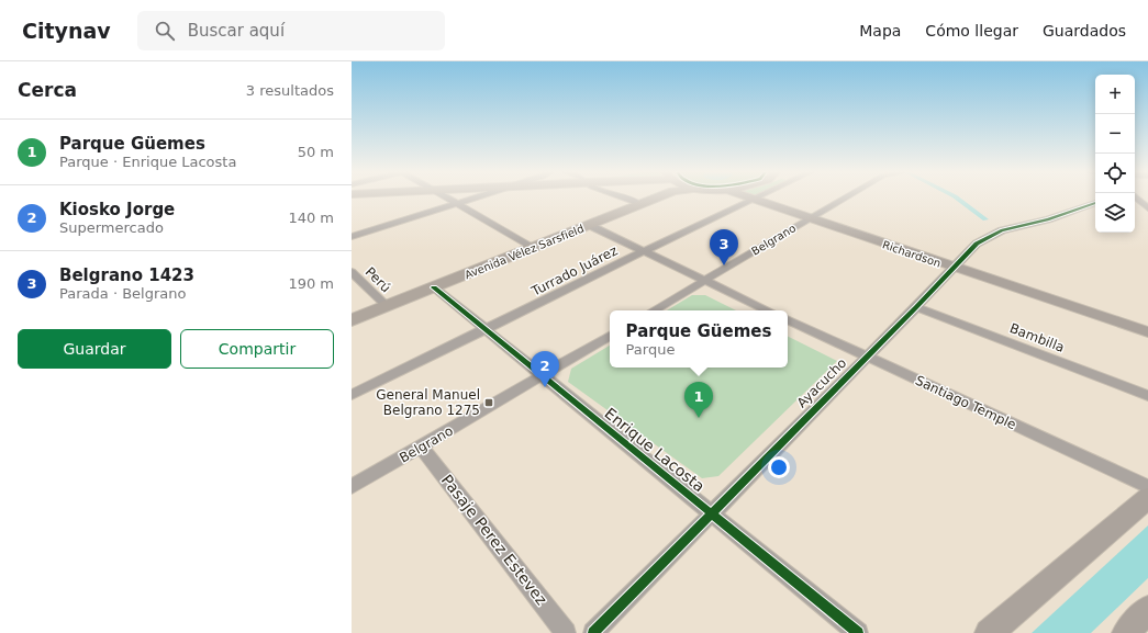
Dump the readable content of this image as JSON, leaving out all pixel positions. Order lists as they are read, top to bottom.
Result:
{
  "streets": {
    "main road": ["Avenida Vélez Sarsfield", "Richardson"],
    "street": [
      "Belgrano",
      "Turrado Juárez",
      "Perú",
      "Bambilla",
      "Ayacucho",
      "Santiago Temple",
      "Enrique Lacosta",
      "Pasaje Perez Estevez"
    ]
  },
  "crossings": [
    ["Belgrano", "Richardson"],
    ["Belgrano", "Enrique Lacosta"],
    ["Belgrano", "Pasaje Perez Estevez"],
    ["Avenida Vélez Sarsfield", "Perú"],
    ["Avenida Vélez Sarsfield", "Enrique Lacosta"],
    ["Richardson", "Turrado Juárez"],
    ["Richardson", "Ayacucho"],
    ["Turrado Juárez", "Enrique Lacosta"],
    ["Bambilla", "Ayacucho"],
    ["Ayacucho", "Santiago Temple"],
    ["Ayacucho", "Enrique Lacosta"]
  ],
  "places": {
    "transit": ["General Manuel Belgrano 1275"]
  },
  "page": {
    "header": "Citynav",
    "search": "Buscar aquí",
    "nav": ["Mapa", "Cómo llegar", "Guardados"],
    "heading": ["Cerca", "3 resultados"],
    "map_buttons": ["+", "−"],
    "list": [
      {
        "mark": "1",
        "name": "Parque Güemes",
        "note": "Parque · Enrique Lacosta",
        "value": "50 m"
      },
      {
        "mark": "2",
        "name": "Kiosko Jorge",
        "note": "Supermercado",
        "value": "140 m"
      },
      {
        "mark": "3",
        "name": "Belgrano 1423",
        "note": "Parada · Belgrano",
        "value": "190 m"
      }
    ],
    "pins": ["3", "2", "1"],
    "popup": ["Parque Güemes", "Parque"],
    "buttons": ["Guardar", "Compartir"]
  }
}
